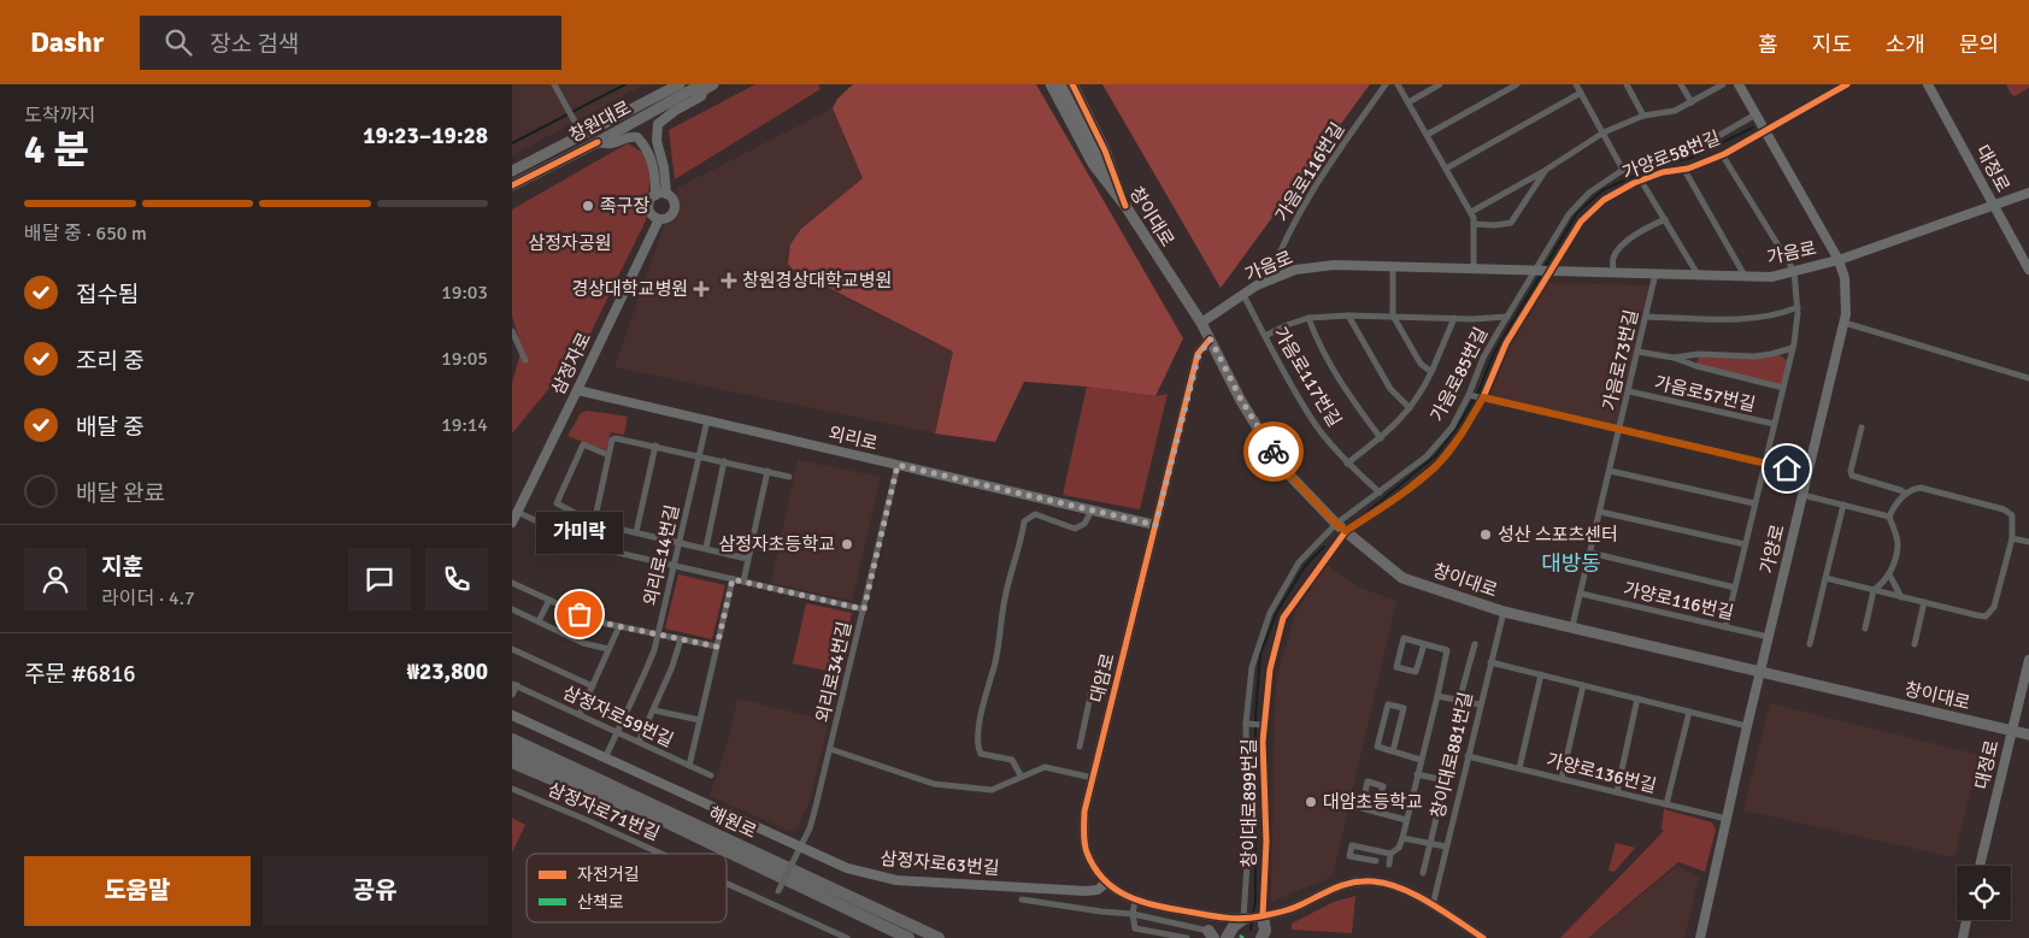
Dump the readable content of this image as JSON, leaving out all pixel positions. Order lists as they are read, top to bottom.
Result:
{
  "streets": {
    "highway": ["해원로"],
    "main road": ["창원대로", "창이대로"],
    "street": [
      "가양로58번길",
      "대정로",
      "가음로116번길",
      "가음로",
      "가음로73번길",
      "삼정자로",
      "가음로85번길",
      "가음로117번길",
      "가음로57번길",
      "외리로",
      "가양로",
      "외리로14번길",
      "가양로116번길",
      "외리로34번길",
      "대암로",
      "삼정자로59번길",
      "창이대로881번길",
      "가양로136번길",
      "창이대로899번길",
      "삼정자로71번길",
      "삼정자로63번길"
    ]
  },
  "crossings": [
    ["창원대로", "삼정자로"],
    ["가양로58번길", "창이대로"],
    ["가양로58번길", "가음로"],
    ["가양로58번길", "가양로"],
    ["가양로58번길", "창이대로899번길"],
    ["대정로", "창이대로"],
    ["대정로", "가음로"],
    ["가음로116번길", "가음로"],
    ["창이대로", "가음로"],
    ["창이대로", "가음로73번길"],
    ["창이대로", "가음로85번길"],
    ["창이대로", "가양로"],
    ["창이대로", "대암로"],
    ["창이대로", "창이대로881번길"],
    ["창이대로", "창이대로899번길"],
    ["가음로", "가음로73번길"],
    ["가음로", "가음로85번길"],
    ["가음로", "가음로117번길"],
    ["가음로", "가음로57번길"],
    ["가음로", "가양로"],
    ["가음로73번길", "가음로57번길"],
    ["가음로73번길", "가양로116번길"],
    ["삼정자로", "외리로"],
    ["가음로85번길", "가음로117번길"],
    ["가음로85번길", "가양로"],
    ["가음로85번길", "대암로"],
    ["가음로57번길", "가양로116번길"],
    ["외리로", "외리로14번길"],
    ["외리로", "외리로34번길"],
    ["외리로", "대암로"],
    ["가양로", "가양로116번길"],
    ["가양로", "가양로136번길"],
    ["외리로14번길", "삼정자로59번길"],
    ["외리로14번길", "삼정자로63번길"],
    ["외리로34번길", "삼정자로71번길"],
    ["외리로34번길", "삼정자로63번길"],
    ["대암로", "창이대로899번길"],
    ["대암로", "삼정자로63번길"],
    ["창이대로881번길", "가양로136번길"]
  ],
  "districts": ["대방동"],
  "parks": ["삼정자공원"],
  "places": {
    "other": [
      "족구장",
      "성산 스포츠센터",
      "삼정자초등학교",
      "가미락",
      "대암초등학교"
    ],
    "health": ["창원경상대학교병원", "경상대학교병원"]
  },
  "legend": ["자전거길", "산책로"],
  "page": {
    "header": "Dashr",
    "search": "장소 검색",
    "nav": [
      "홈",
      "지도",
      "소개",
      "문의"
    ],
    "heading": ["4 분", "도착까지", "19:23–19:28"],
    "panel": [
      "지훈",
      "라이더 · 4.7",
      "주문 #6816",
      "₩23,800"
    ],
    "bar": "배달 중 · 650 m",
    "list": [
      ["접수됨", "19:03"],
      ["조리 중", "19:05"],
      ["배달 중", "19:14"],
      "배달 완료"
    ],
    "bubble": "가미락",
    "buttons": ["도움말", "공유"]
  }
}
